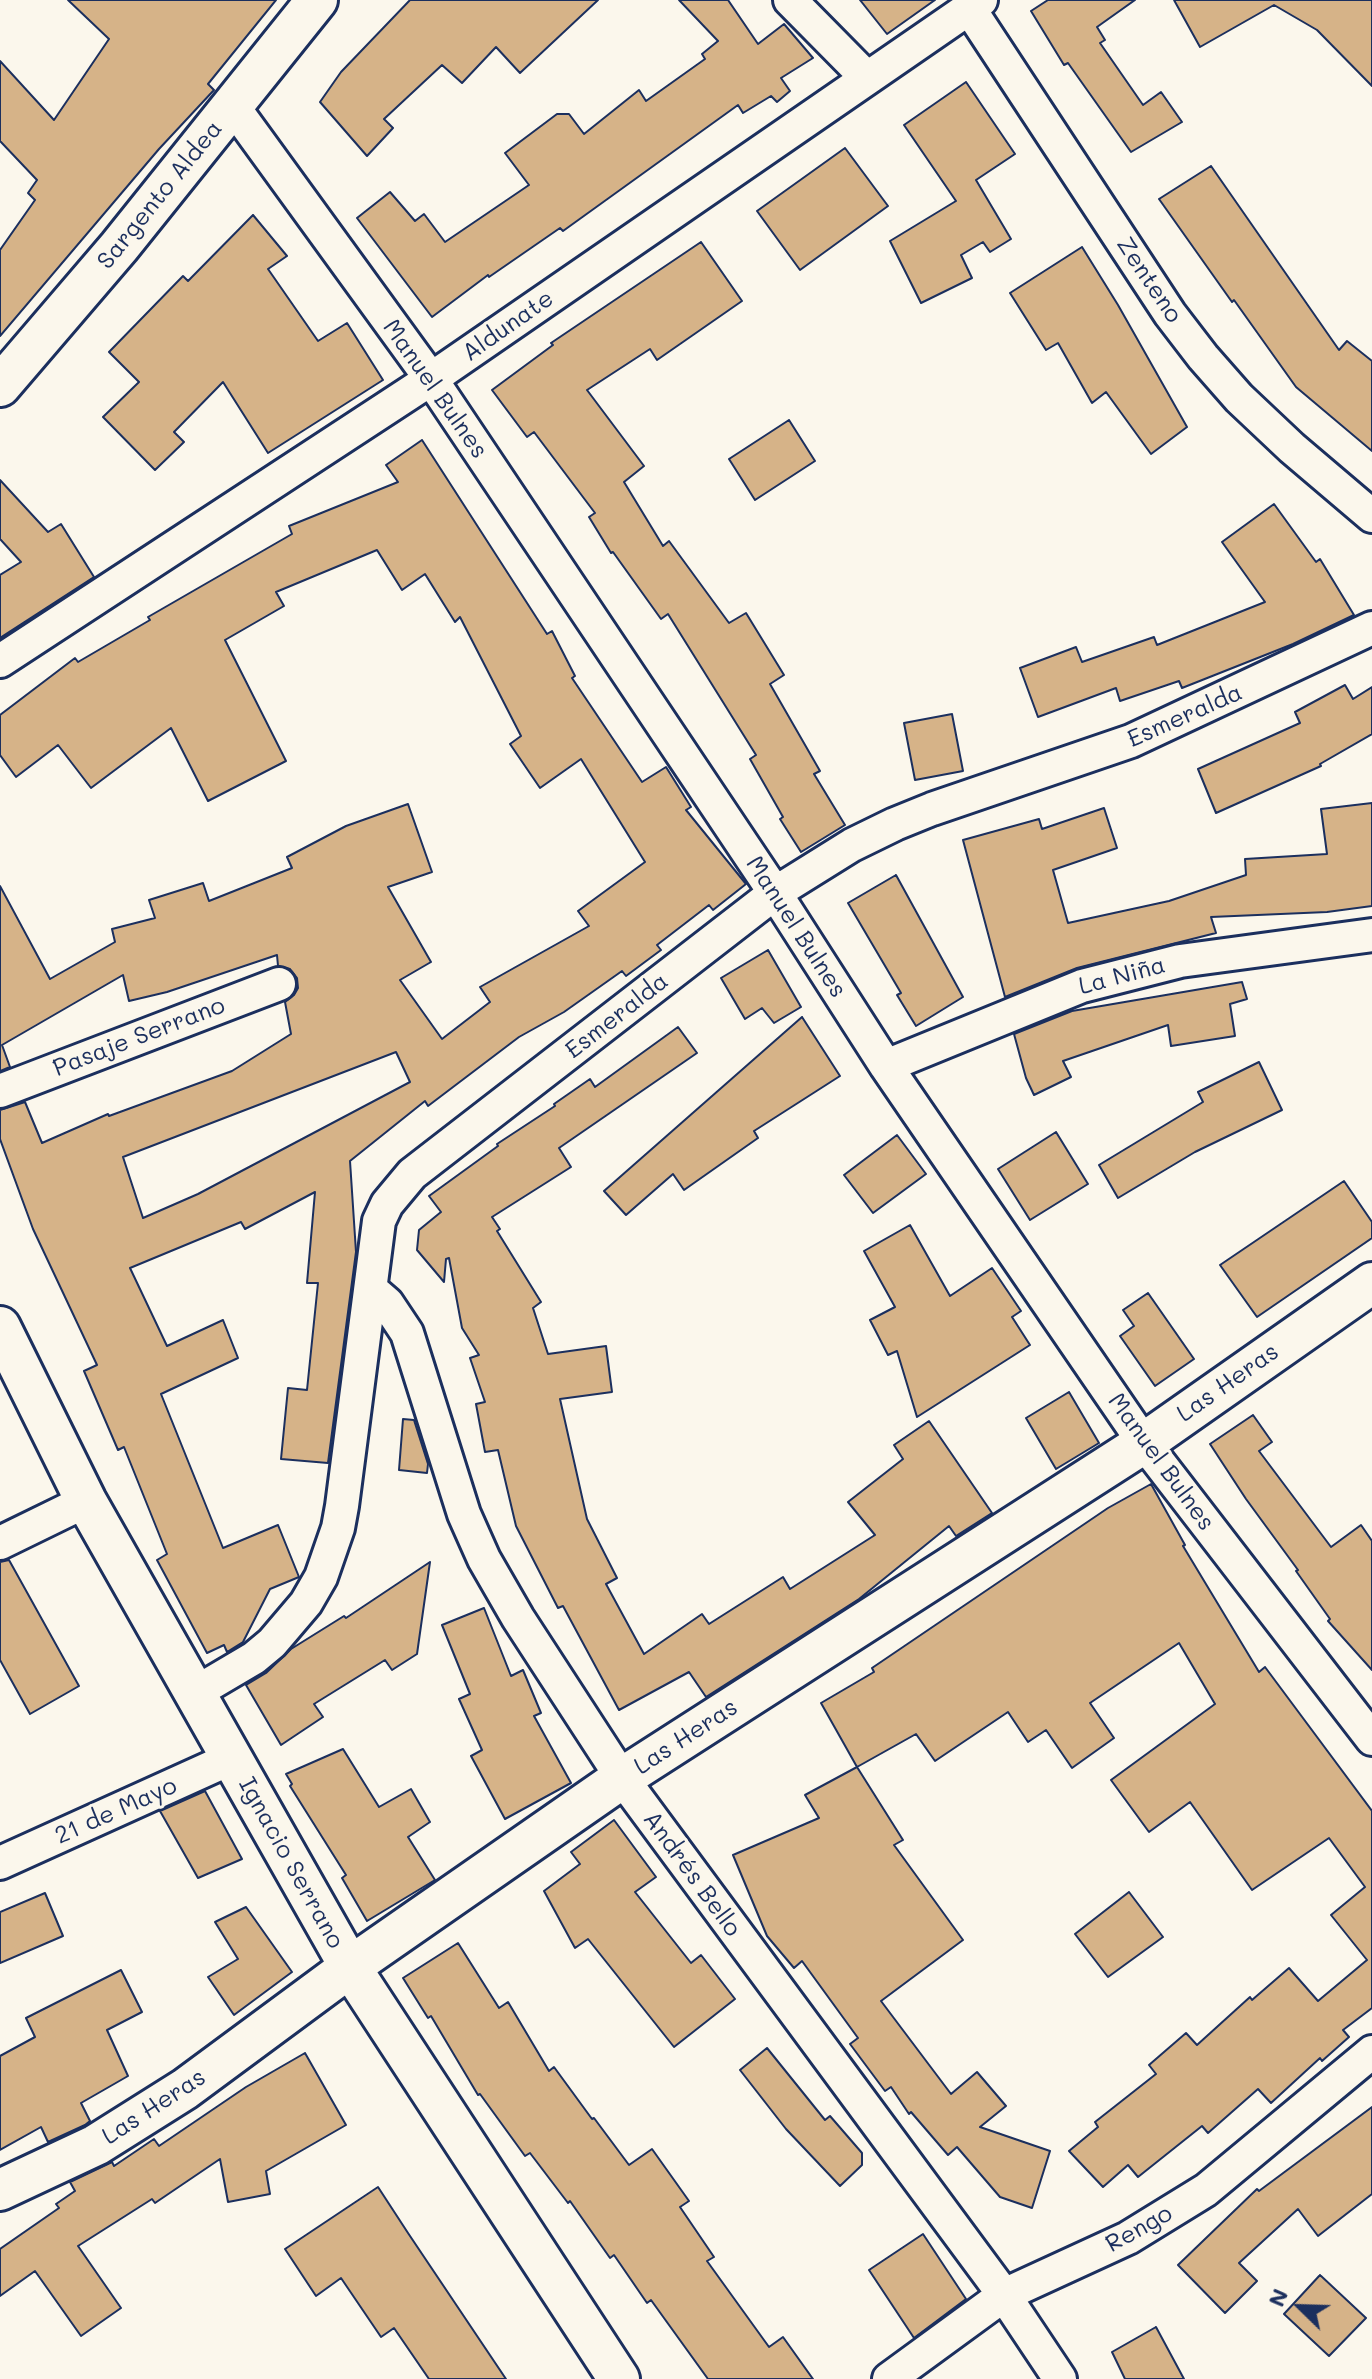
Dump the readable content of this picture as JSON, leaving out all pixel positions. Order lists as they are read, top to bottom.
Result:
{
  "streets": {
    "street": [
      "Sargento Aldea",
      "Zenteno",
      "Aldunate",
      "Manuel Bulnes",
      "Esmeralda",
      "La Niña",
      "Pasaje Serrano",
      "Las Heras",
      "21 de Mayo",
      "Ignacio Serrano",
      "Andrés Bello",
      "Rengo"
    ]
  },
  "crossings": [
    ["Sargento Aldea", "Manuel Bulnes"],
    ["Zenteno", "Aldunate"],
    ["Aldunate", "Manuel Bulnes"],
    ["Manuel Bulnes", "Esmeralda"],
    ["Manuel Bulnes", "La Niña"],
    ["Manuel Bulnes", "Las Heras"],
    ["Esmeralda", "Ignacio Serrano"],
    ["Esmeralda", "Andrés Bello"],
    ["Las Heras", "Ignacio Serrano"],
    ["Las Heras", "Andrés Bello"],
    ["21 de Mayo", "Ignacio Serrano"],
    ["Andrés Bello", "Rengo"]
  ],
  "north": "top left"
}
